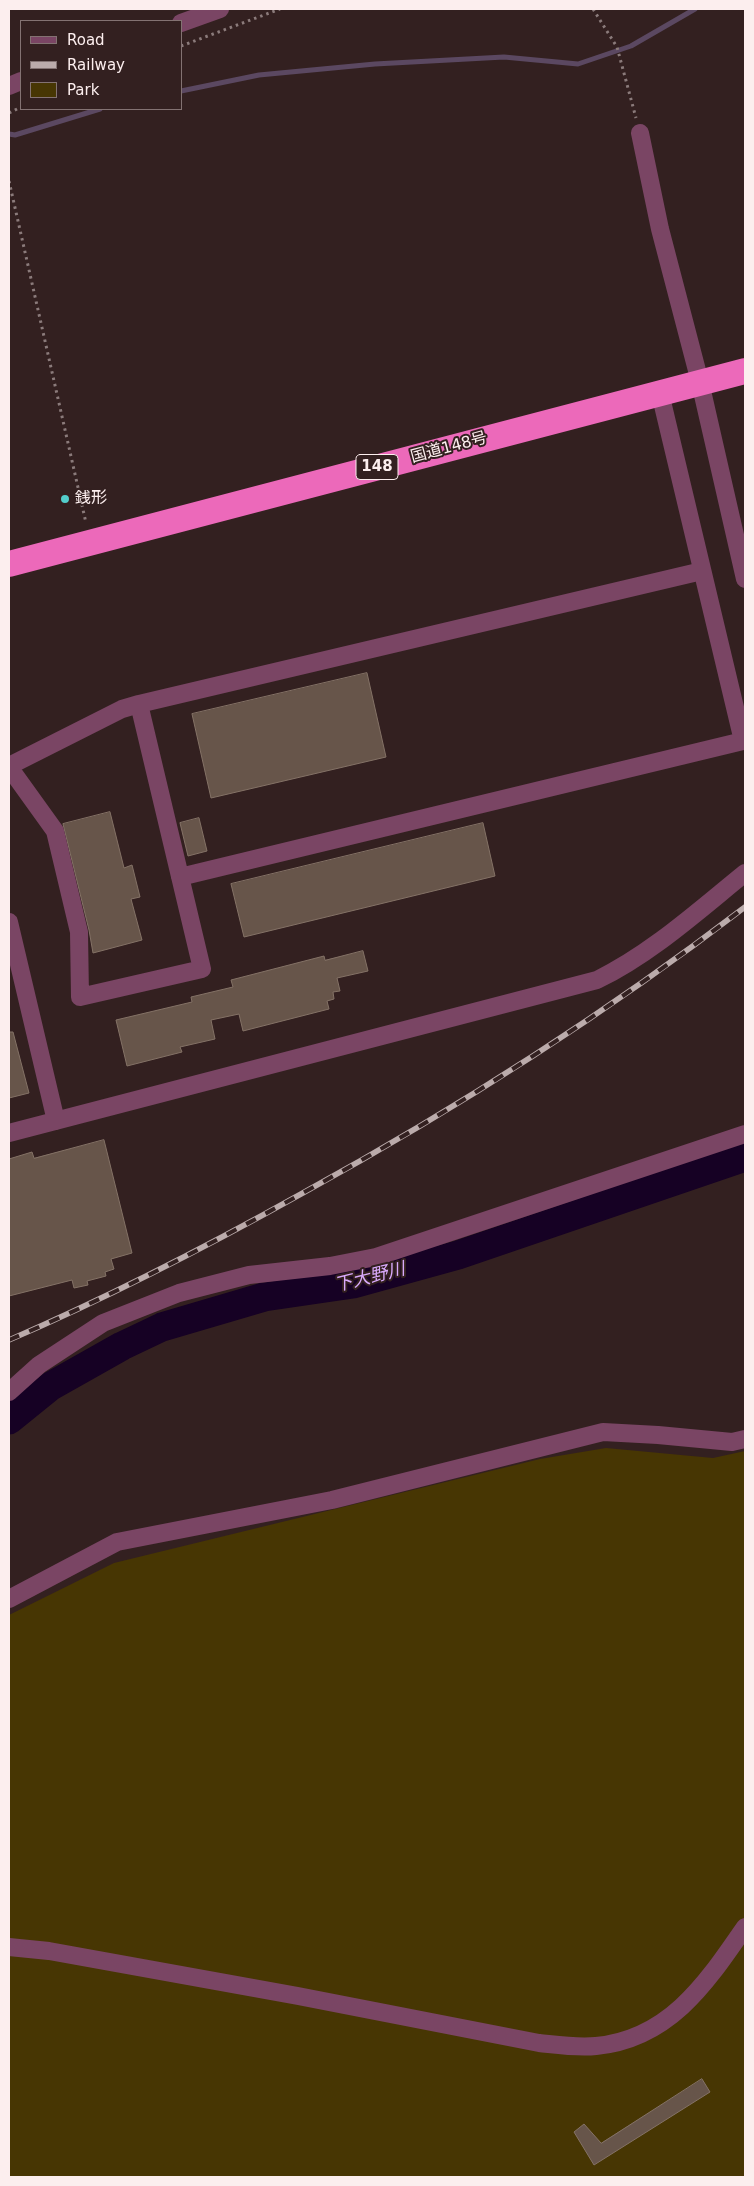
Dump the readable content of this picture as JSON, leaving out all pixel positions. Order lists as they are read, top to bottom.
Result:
{
  "streets": {
    "highway": ["国道148号", "148"]
  },
  "water": ["下大野川"],
  "places": ["銭形"],
  "legend": ["Road", "Railway", "Park"]
}
